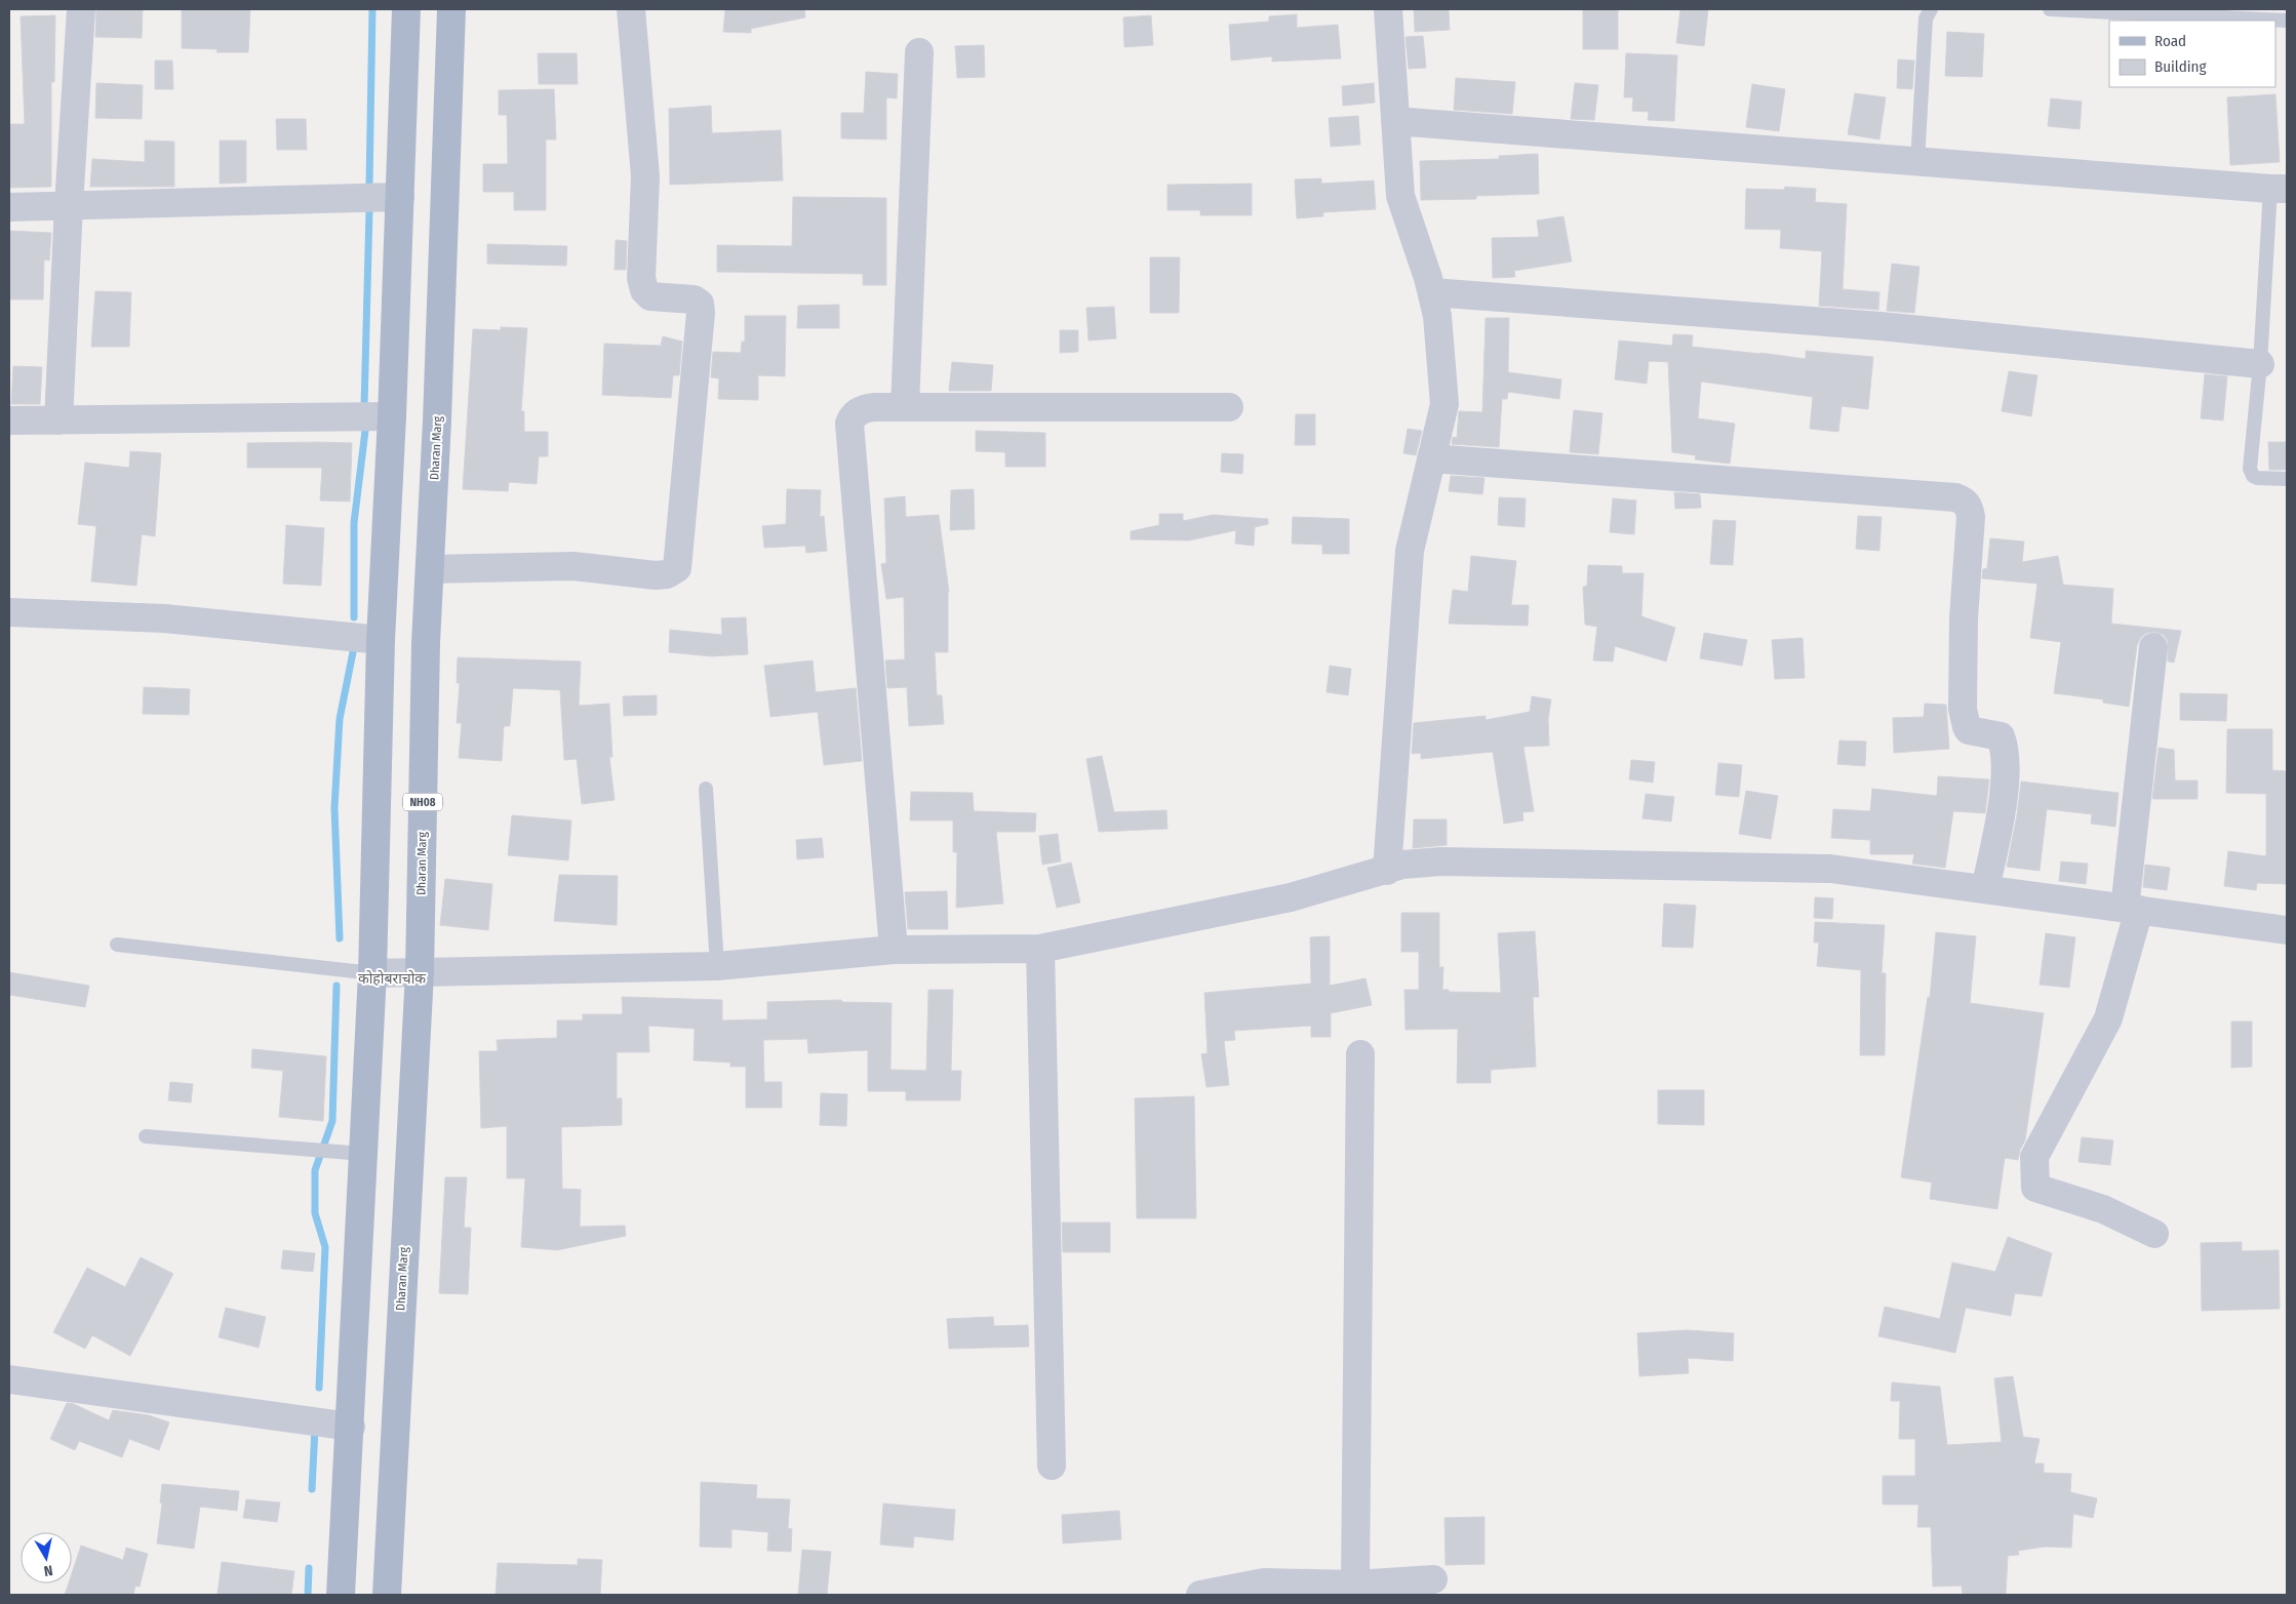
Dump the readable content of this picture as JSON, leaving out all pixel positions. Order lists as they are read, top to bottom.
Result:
{
  "streets": {
    "main road": ["Dharan Marg", "NH08"]
  },
  "districts": ["कोहोबराचोक"],
  "legend": ["Road", "Building"],
  "north": "bottom"
}
